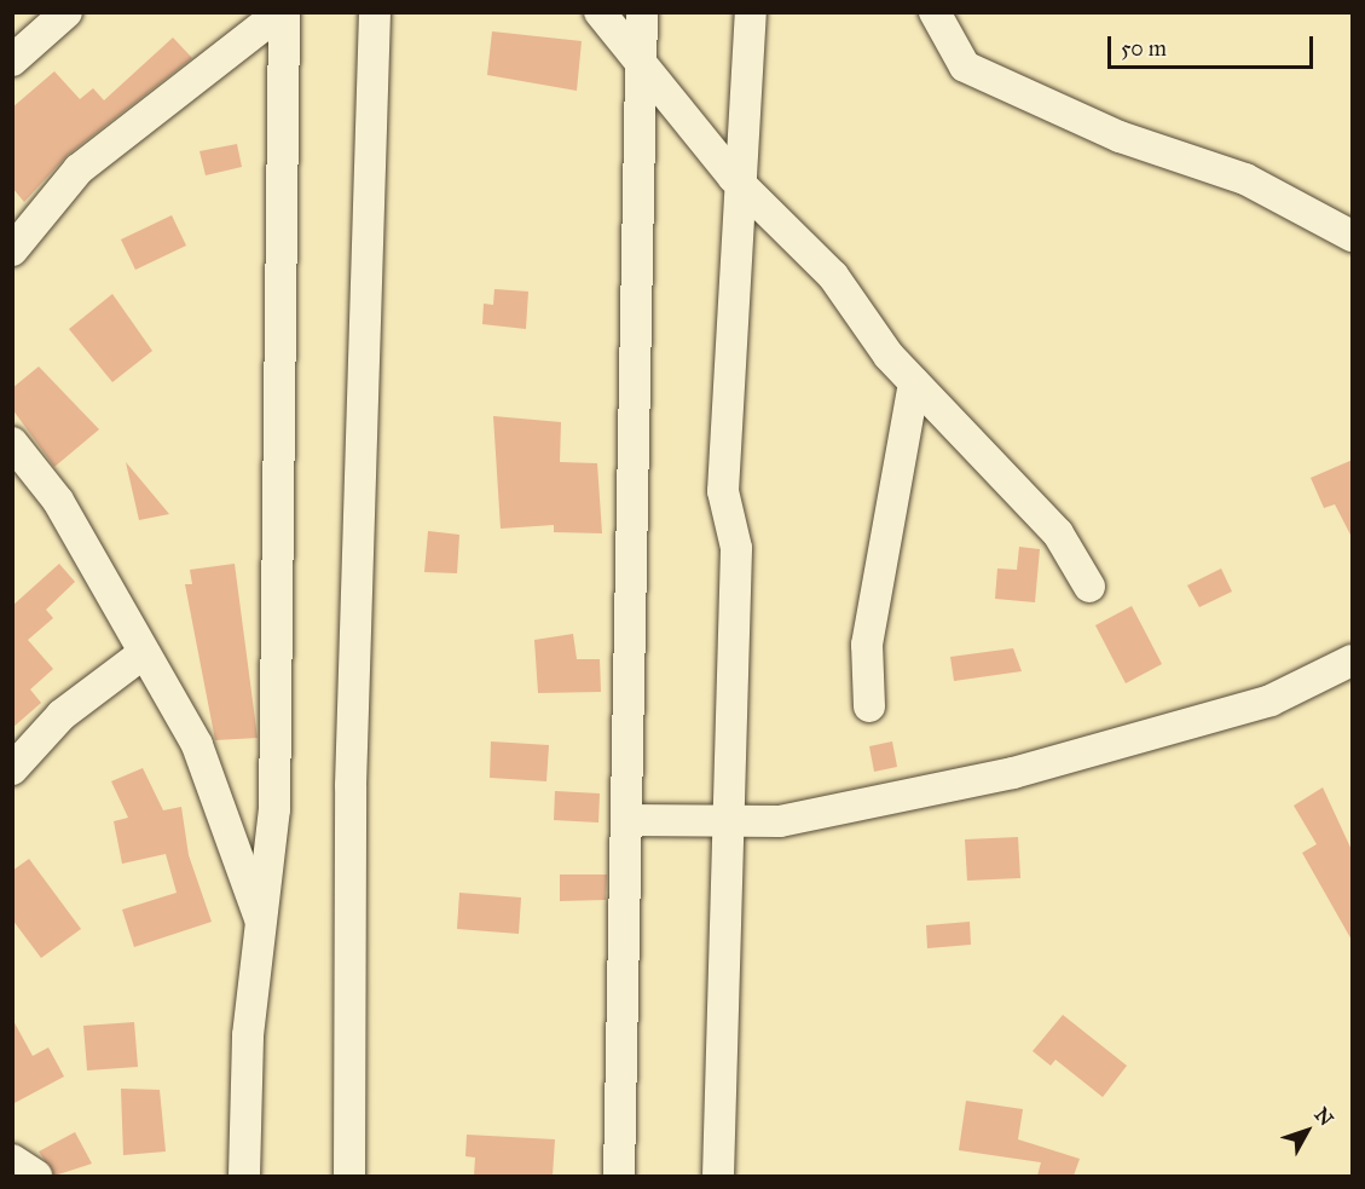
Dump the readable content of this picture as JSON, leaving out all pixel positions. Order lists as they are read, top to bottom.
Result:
{
  "scale_bar": "50 m",
  "north": "top right"
}
